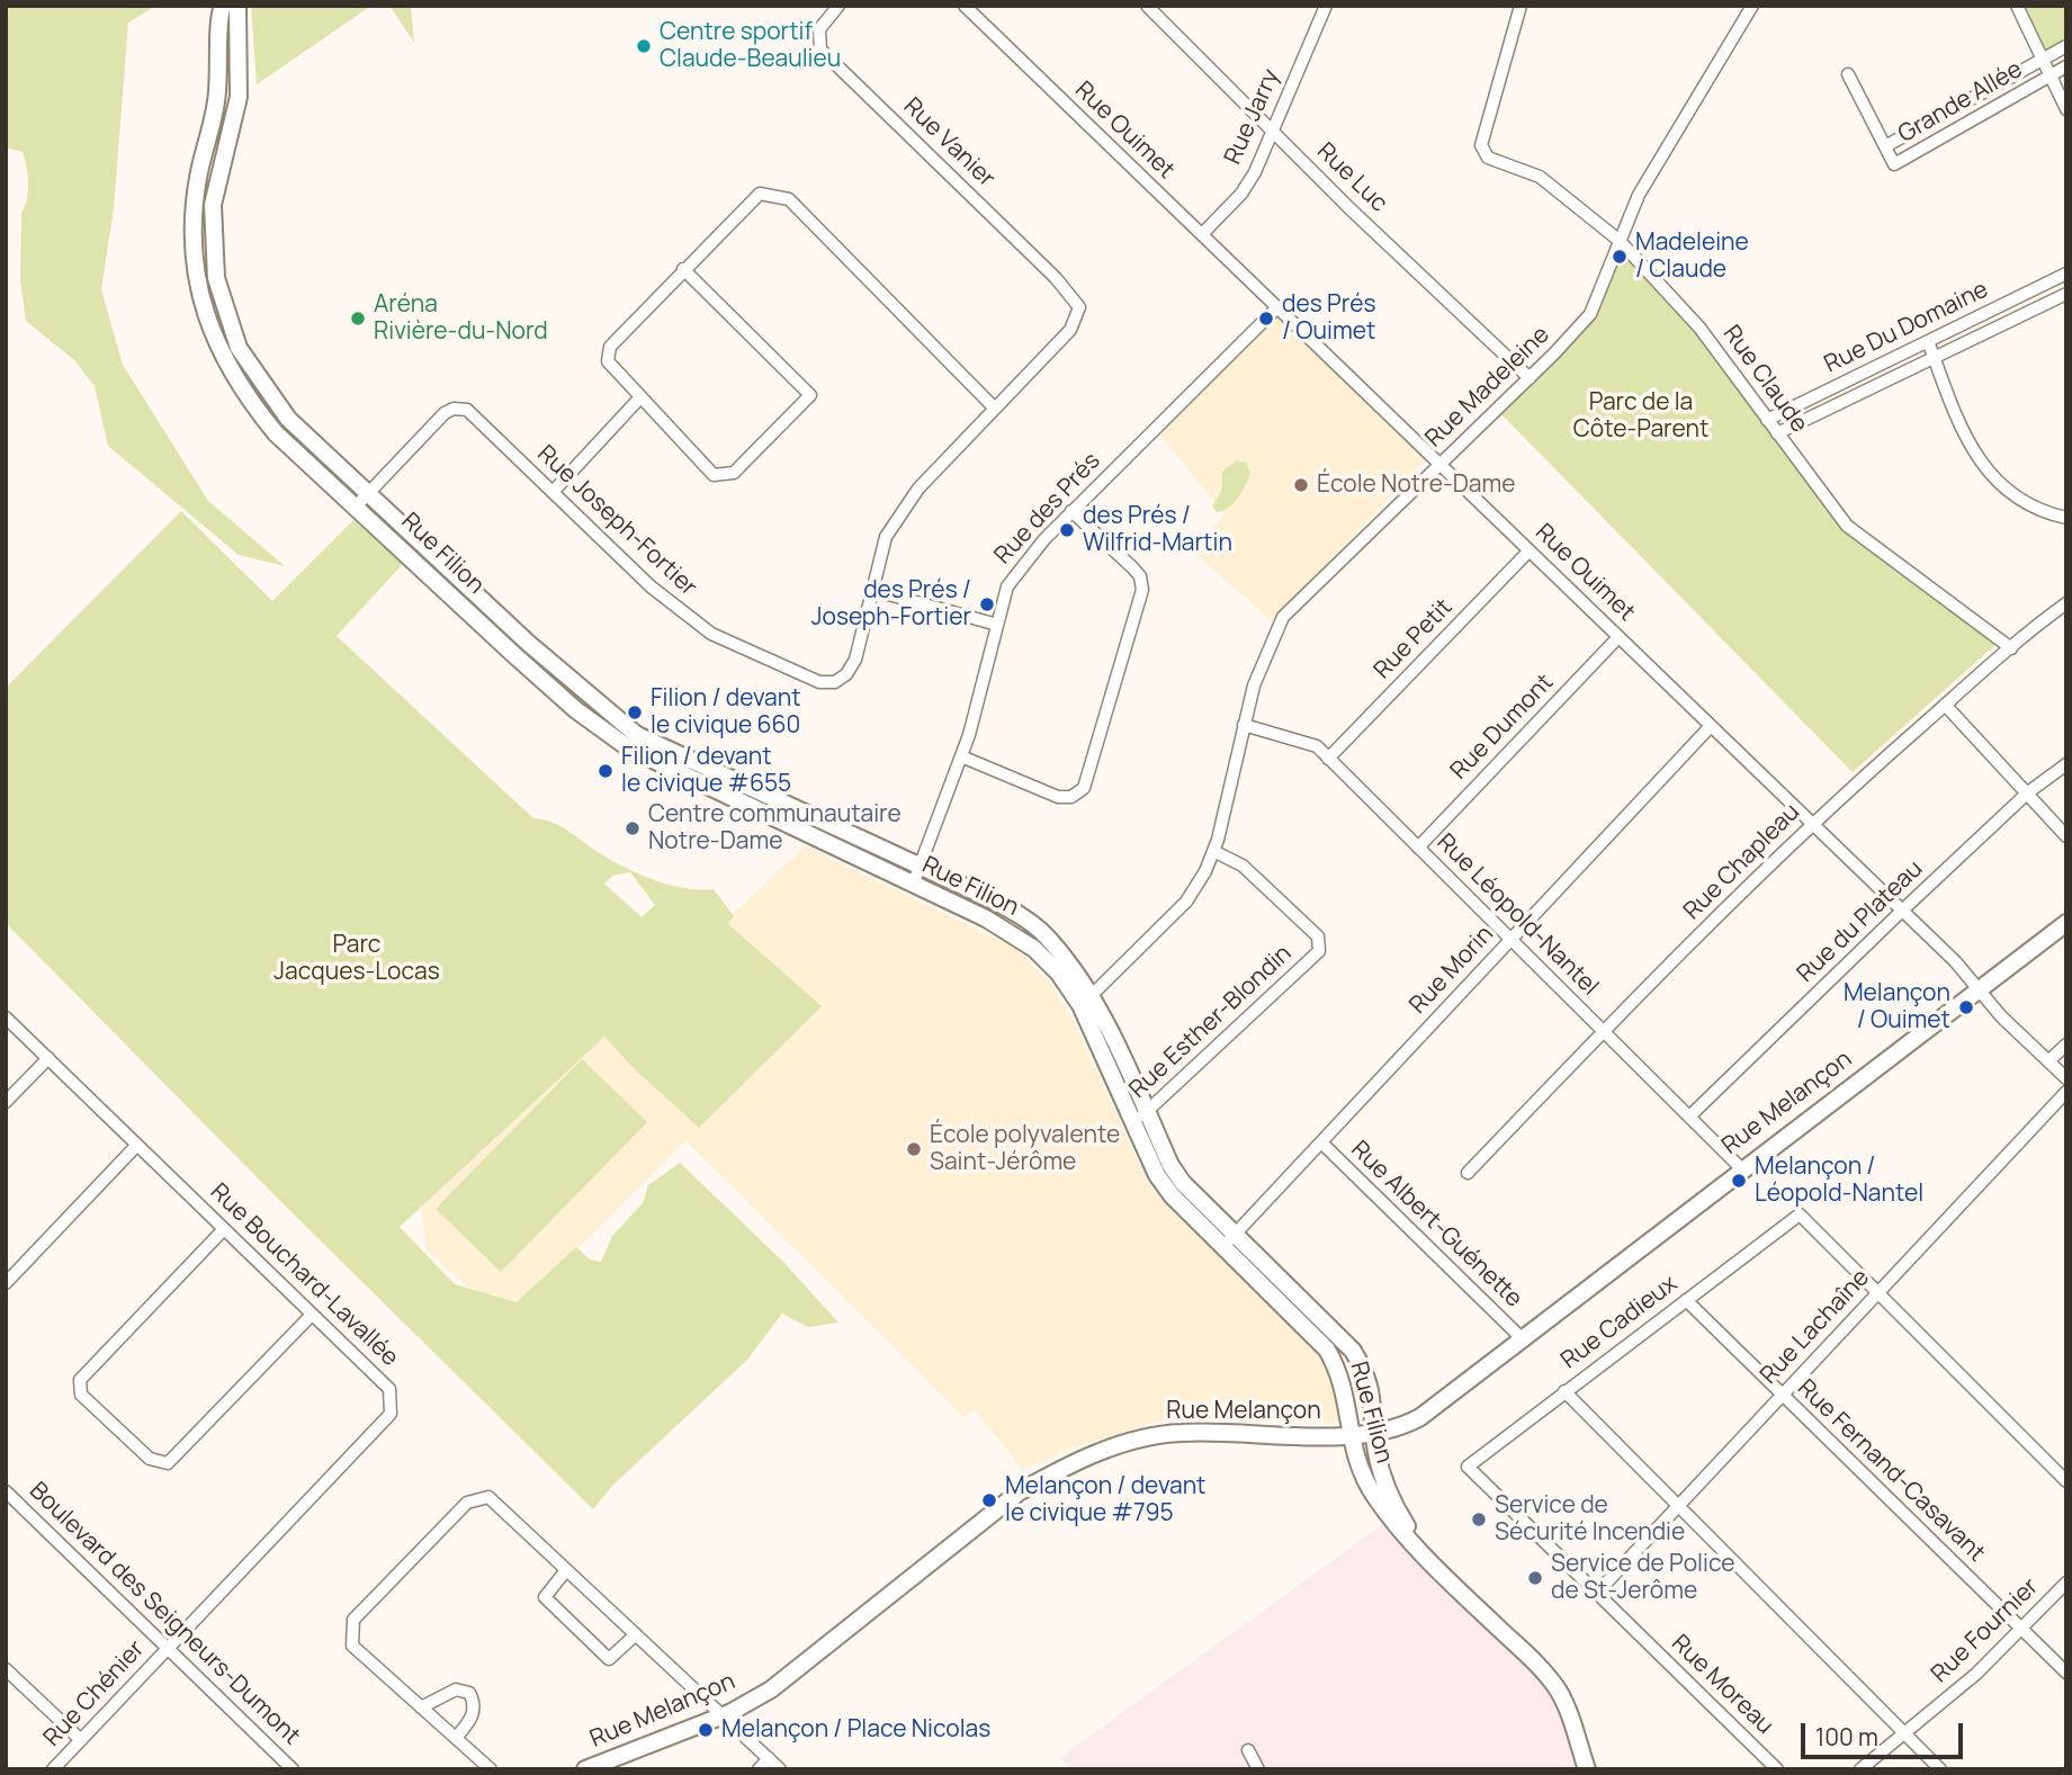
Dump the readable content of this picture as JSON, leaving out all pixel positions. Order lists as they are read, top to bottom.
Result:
{
  "streets": {
    "street": [
      "Grande Allée",
      "Rue Jarry",
      "Rue Ouimet",
      "Rue Vanier",
      "Rue Luc",
      "Rue Du Domaine",
      "Rue Claude",
      "Rue Madeleine",
      "Rue des Prés",
      "Rue Joseph-Fortier",
      "Rue Filion",
      "Rue Petit",
      "Rue Dumont",
      "Rue Chapleau",
      "Rue Léopold-Nantel",
      "Rue du Plateau",
      "Rue Morin",
      "Rue Esther-Blondin",
      "Rue Melançon",
      "Rue Albert-Guénette",
      "Rue Bouchard-Lavallée",
      "Rue Cadieux",
      "Rue Lachaîne",
      "Rue Fernand-Casavant",
      "Boulevard des Seigneurs-Dumont",
      "Rue Fournier",
      "Rue Moreau",
      "Rue Chénier"
    ]
  },
  "crossings": [
    ["Rue Jarry", "Rue Ouimet"],
    ["Rue Jarry", "Rue Luc"],
    ["Rue Ouimet", "Rue Madeleine"],
    ["Rue Ouimet", "Rue des Prés"],
    ["Rue Ouimet", "Rue Petit"],
    ["Rue Ouimet", "Rue Dumont"],
    ["Rue Ouimet", "Rue Chapleau"],
    ["Rue Ouimet", "Rue du Plateau"],
    ["Rue Ouimet", "Rue Morin"],
    ["Rue Ouimet", "Rue Melançon"],
    ["Rue Vanier", "Rue Joseph-Fortier"],
    ["Rue Luc", "Rue Madeleine"],
    ["Rue Du Domaine", "Rue Claude"],
    ["Rue Claude", "Rue Madeleine"],
    ["Rue Claude", "Rue Chapleau"],
    ["Rue Madeleine", "Rue Filion"],
    ["Rue Madeleine", "Rue Léopold-Nantel"],
    ["Rue Madeleine", "Rue Esther-Blondin"],
    ["Rue des Prés", "Rue Filion"],
    ["Rue Joseph-Fortier", "Rue Filion"],
    ["Rue Filion", "Rue Morin"],
    ["Rue Filion", "Rue Esther-Blondin"],
    ["Rue Filion", "Rue Melançon"],
    ["Rue Petit", "Rue Léopold-Nantel"],
    ["Rue Dumont", "Rue Léopold-Nantel"],
    ["Rue Chapleau", "Rue Léopold-Nantel"],
    ["Rue Léopold-Nantel", "Rue du Plateau"],
    ["Rue Léopold-Nantel", "Rue Morin"],
    ["Rue Léopold-Nantel", "Rue Melançon"],
    ["Rue Morin", "Rue Albert-Guénette"],
    ["Rue Melançon", "Rue Albert-Guénette"],
    ["Rue Bouchard-Lavallée", "Boulevard des Seigneurs-Dumont"],
    ["Rue Bouchard-Lavallée", "Rue Chénier"],
    ["Rue Cadieux", "Rue Lachaîne"],
    ["Rue Cadieux", "Rue Fernand-Casavant"],
    ["Rue Cadieux", "Rue Moreau"],
    ["Rue Lachaîne", "Rue Fernand-Casavant"],
    ["Rue Lachaîne", "Rue Moreau"],
    ["Rue Fernand-Casavant", "Rue Fournier"],
    ["Boulevard des Seigneurs-Dumont", "Rue Chénier"]
  ],
  "parks": ["Parc de la Côte-Parent", "Parc Jacques-Locas"],
  "places": [
    "Centre sportif Claude-Beaulieu",
    "Madeleine / Claude",
    "Aréna Rivière-du-Nord",
    "des Prés / Ouimet",
    "École Notre-Dame",
    "des Prés / Wilfrid-Martin",
    "des Prés / Joseph-Fortier",
    "Filion / devant le civique 660",
    "Filion / devant le civique #655",
    "Centre communautaire Notre-Dame",
    "Melançon / Ouimet",
    "École polyvalente Saint-Jérôme",
    "Melançon / Léopold-Nantel",
    "Melançon / devant le civique #795",
    "Service de Sécurité Incendie",
    "Service de Police de St-Jerôme",
    "Melançon / Place Nicolas"
  ],
  "scale_bar": "100 m"
}
